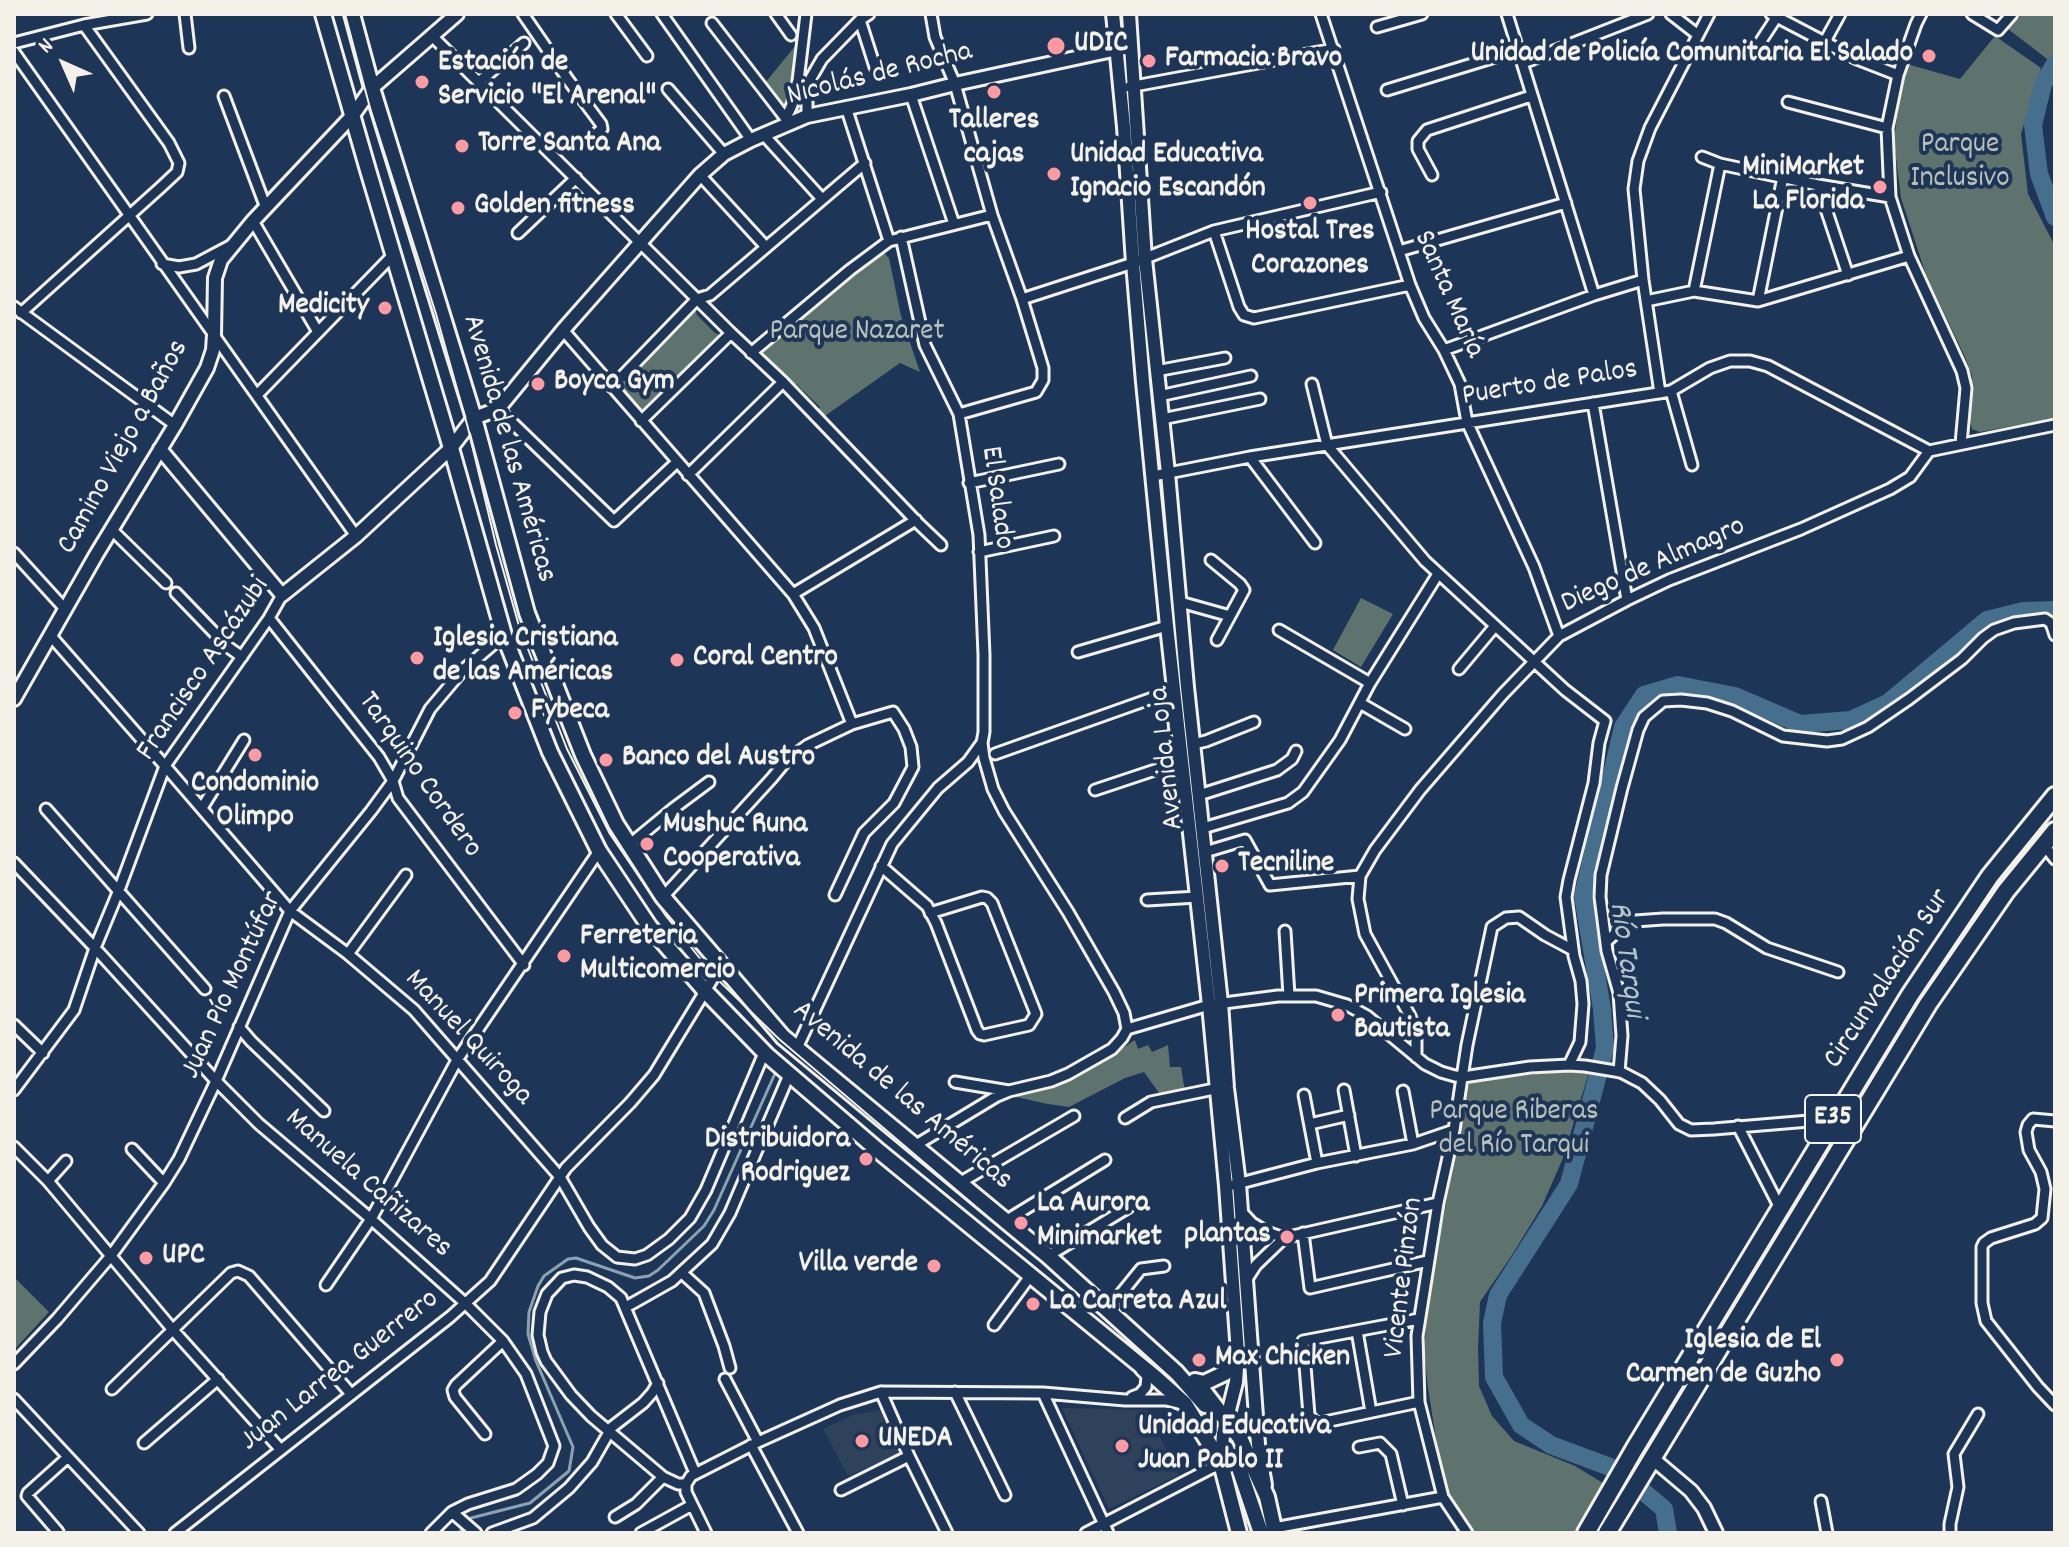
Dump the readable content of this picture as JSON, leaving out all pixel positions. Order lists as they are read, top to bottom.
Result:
{
  "streets": {
    "highway": ["Circunvalación Sur", "E35"],
    "main road": [
      "Nicolás de Rocha",
      "Camino Viejo a Baños",
      "Avenida de las Américas",
      "Francisco Ascázubi",
      "Avenida Loja"
    ],
    "street": [
      "Santa María",
      "Puerto de Palos",
      "El Salado",
      "Diego de Almagro",
      "Tarquino Cordero",
      "Juan Pío Montúfar",
      "Manuel Quiroga",
      "Manuela Cañizares",
      "Vicente Pinzón",
      "Juan Larrea Guerrero"
    ]
  },
  "crossings": [
    ["Nicolás de Rocha", "Avenida de las Américas"],
    ["Nicolás de Rocha", "El Salado"],
    ["Nicolás de Rocha", "Francisco Ascázubi"],
    ["Nicolás de Rocha", "Avenida Loja"],
    ["Santa María", "Puerto de Palos"],
    ["Santa María", "Diego de Almagro"],
    ["Puerto de Palos", "Diego de Almagro"],
    ["Puerto de Palos", "Avenida Loja"],
    ["Camino Viejo a Baños", "Avenida de las Américas"],
    ["Camino Viejo a Baños", "Manuel Quiroga"],
    ["Avenida de las Américas", "Francisco Ascázubi"],
    ["Avenida de las Américas", "Avenida Loja"],
    ["Avenida de las Américas", "Juan Pío Montúfar"],
    ["Avenida de las Américas", "Manuel Quiroga"],
    ["Avenida de las Américas", "Juan Larrea Guerrero"],
    ["Francisco Ascázubi", "Tarquino Cordero"],
    ["Francisco Ascázubi", "Manuel Quiroga"],
    ["Francisco Ascázubi", "Manuela Cañizares"],
    ["Tarquino Cordero", "Juan Pío Montúfar"],
    ["Juan Pío Montúfar", "Manuel Quiroga"],
    ["Juan Pío Montúfar", "Manuela Cañizares"],
    ["Manuel Quiroga", "Juan Larrea Guerrero"],
    ["Manuela Cañizares", "Juan Larrea Guerrero"]
  ],
  "water": ["Río Tarqui"],
  "parks": ["Parque Inclusivo", "Parque Nazaret", "Parque Riberas del Río Tarqui"],
  "places": [
    "UDIC",
    "Unidad de Policía Comunitaria El Salado",
    "Farmacia Bravo",
    "Estación de Servicio \"El Arenal\"",
    "Talleres cajas",
    "Torre Santa Ana",
    "Unidad Educativa Ignacio Escandón",
    "MiniMarket La Florida",
    "Hostal Tres Corazones",
    "Golden fitness",
    "Medicity",
    "Boyca Gym",
    "Iglesia Cristiana de las Américas",
    "Coral Centro",
    "Fybeca",
    "Condominio Olimpo",
    "Banco del Austro",
    "Mushuc Runa Cooperativa",
    "Tecniline",
    "Ferreteria Multicomercio",
    "Primera Iglesia Bautista",
    "Distribuidora Rodriguez",
    "La Aurora Minimarket",
    "plantas",
    "UPC",
    "Villa verde",
    "La Carreta Azul",
    "Max Chicken",
    "Iglesia de El Carmen de Guzho",
    "UNEDA",
    "Unidad Educativa Juan Pablo II"
  ],
  "north": "top left"
}
